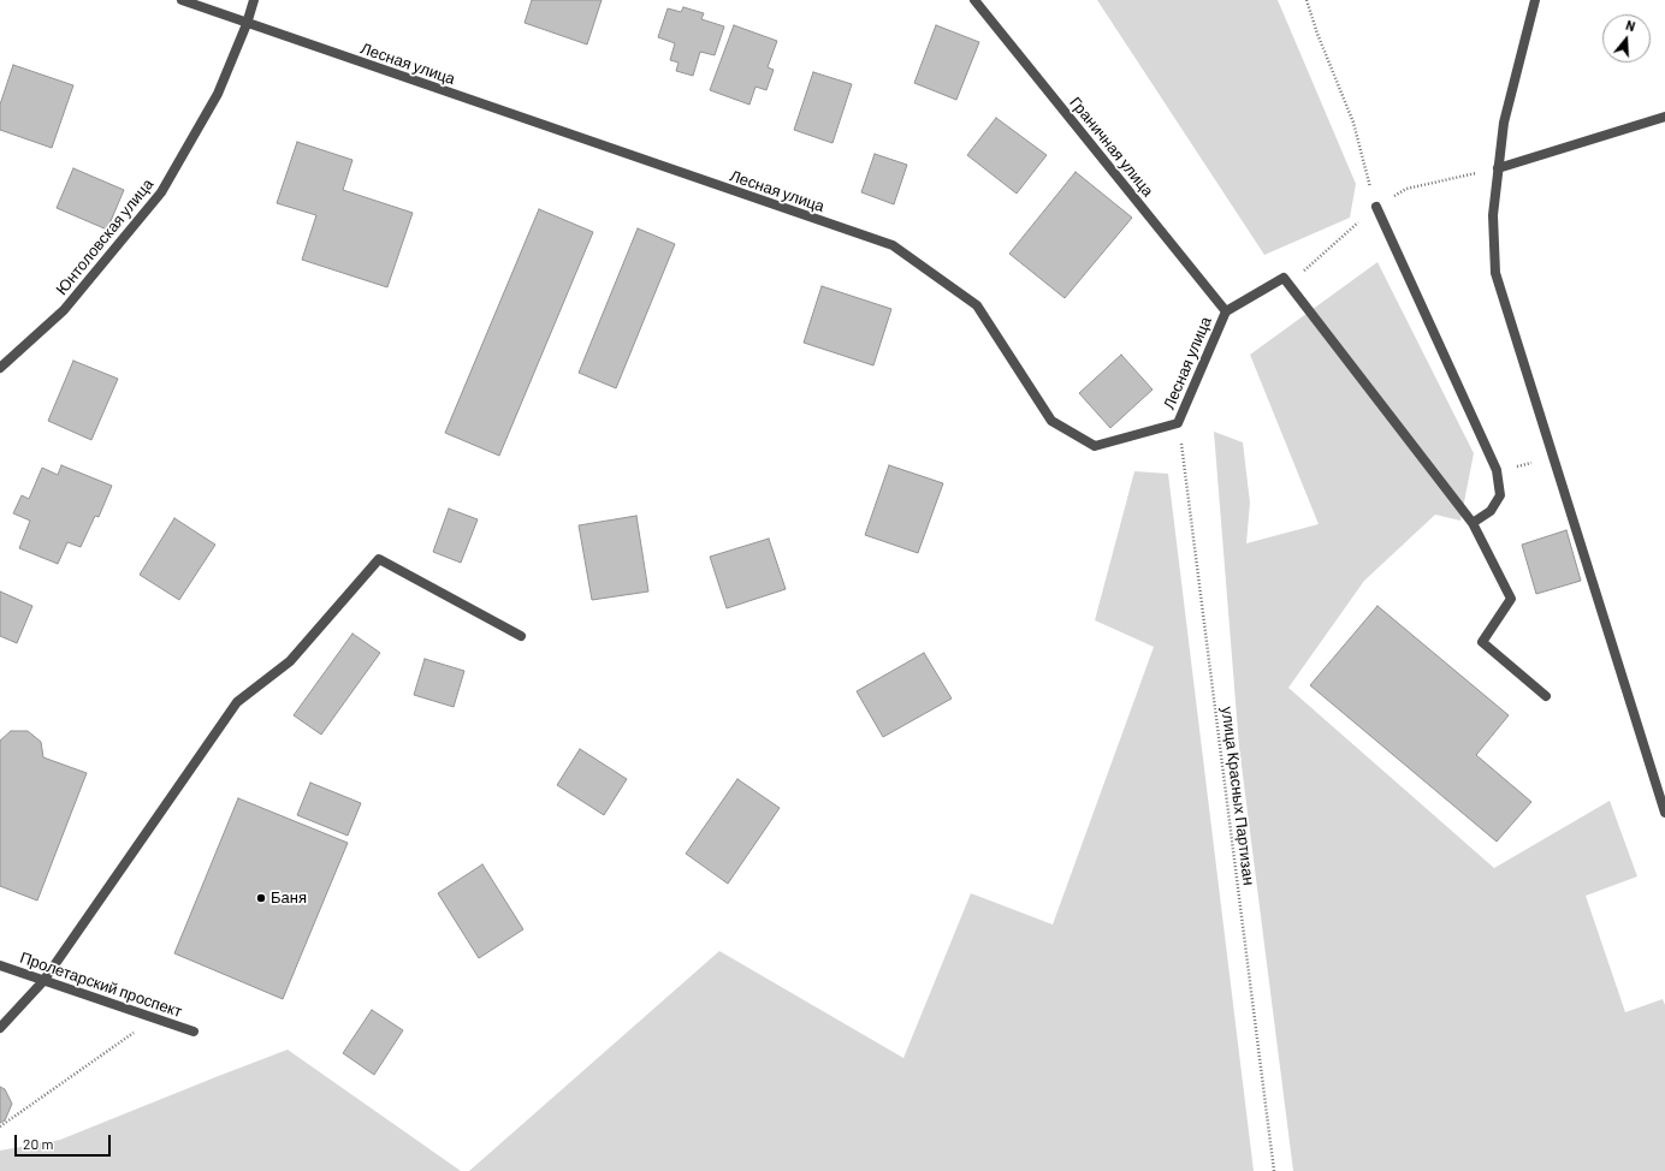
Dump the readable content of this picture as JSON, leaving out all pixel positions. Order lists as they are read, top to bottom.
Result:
{
  "streets": {
    "street": [
      "Лесная улица",
      "Граничная улица",
      "Юнтоловская улица",
      "Пролетарский проспект"
    ],
    "path": ["улица Красных Партизан"]
  },
  "crossings": [
    ["Лесная улица", "Граничная улица"],
    ["Лесная улица", "Юнтоловская улица"],
    ["Лесная улица", "улица Красных Партизан"]
  ],
  "places": ["Баня"],
  "scale_bar": "20 m",
  "north": "top"
}
